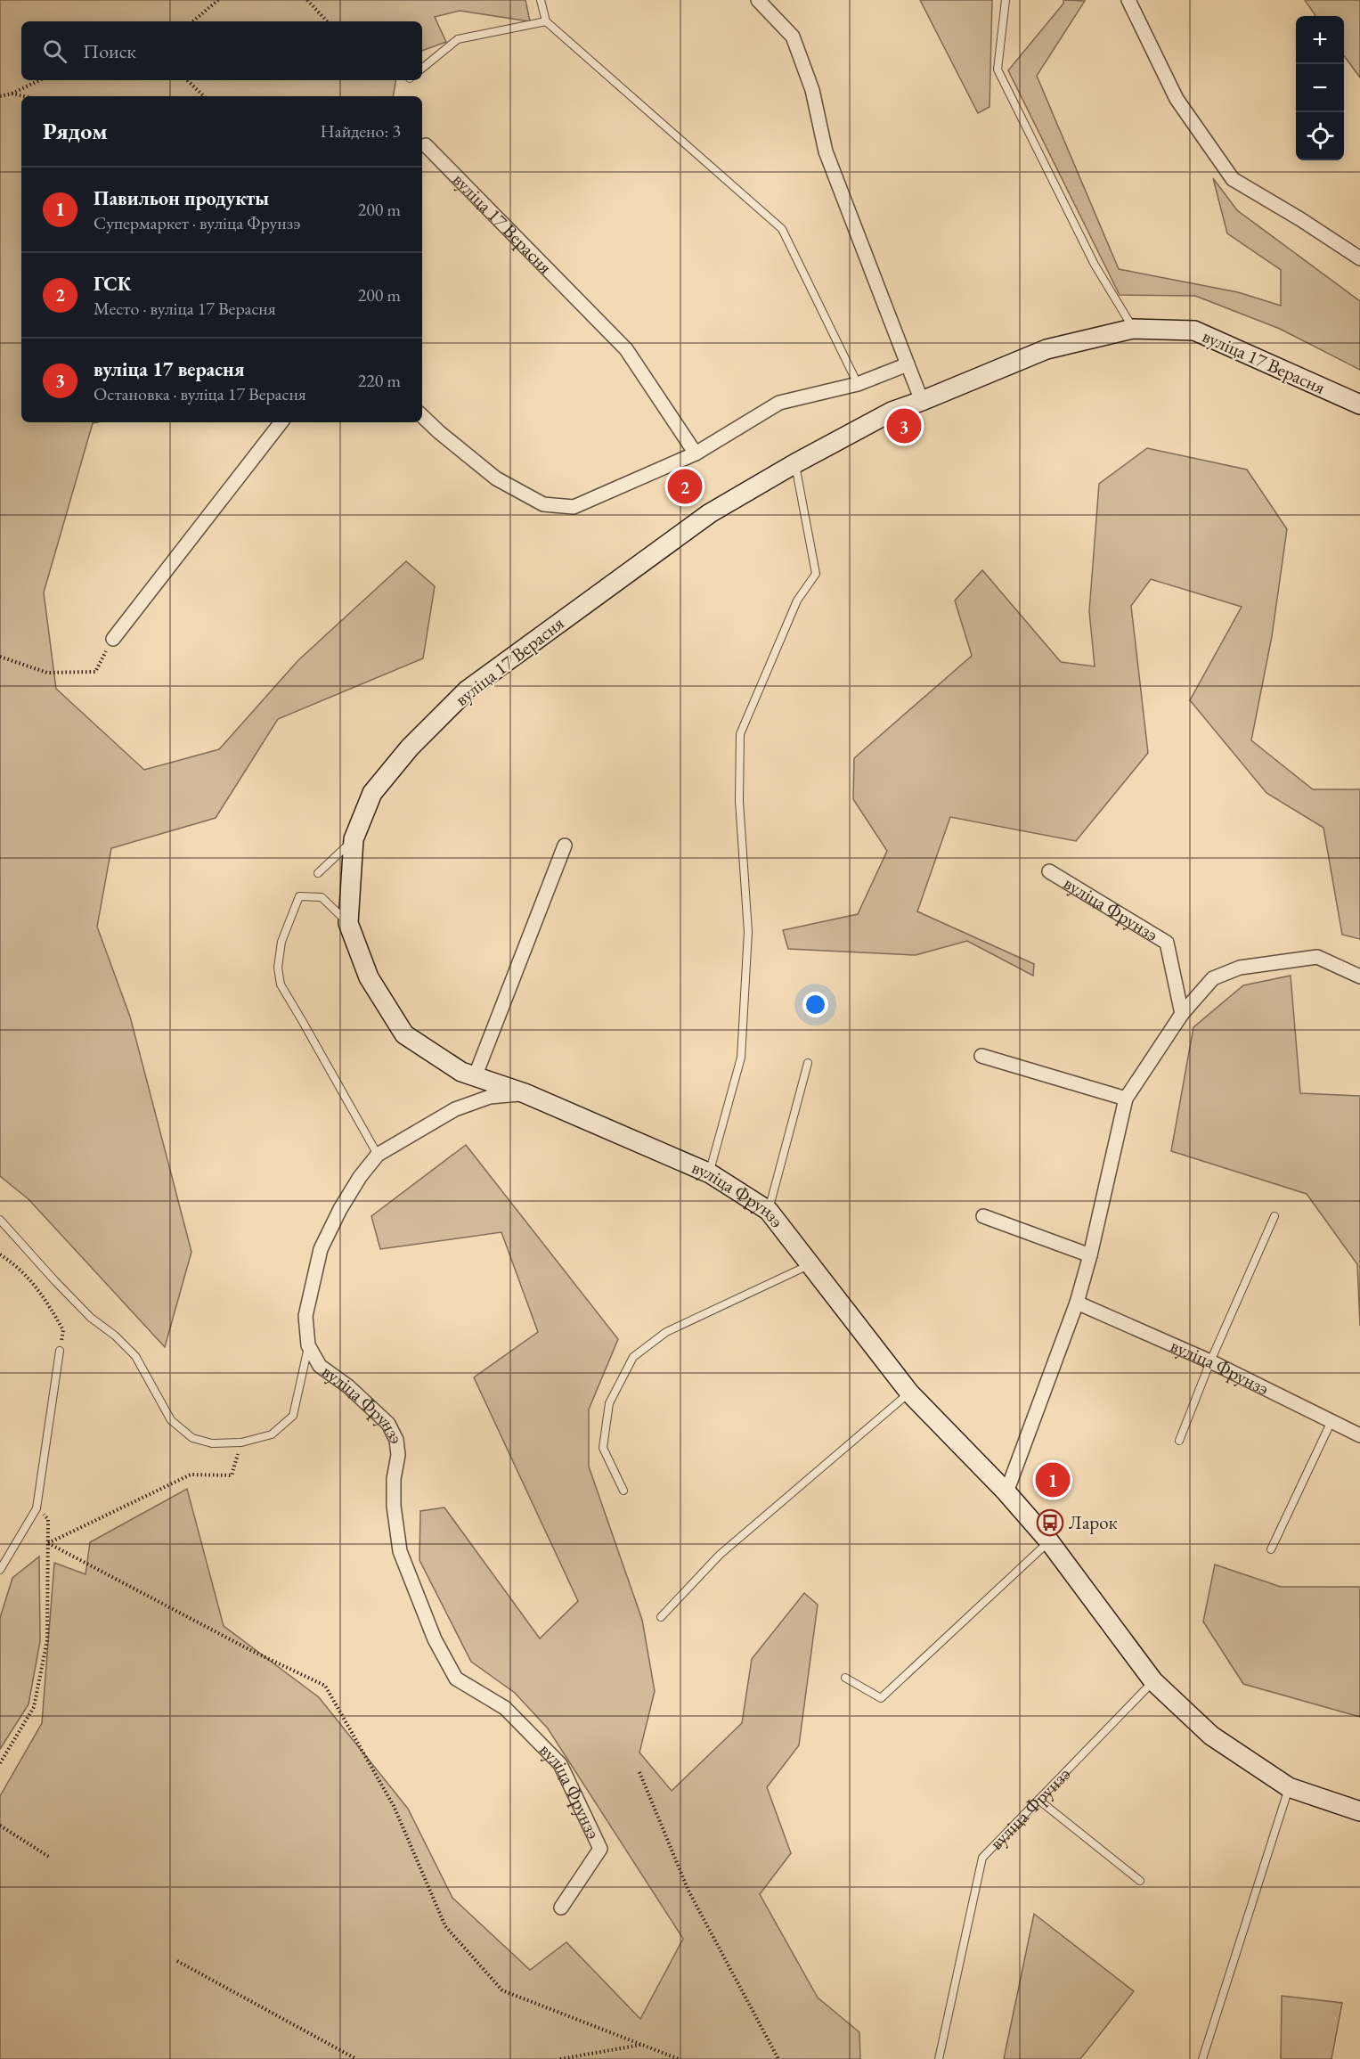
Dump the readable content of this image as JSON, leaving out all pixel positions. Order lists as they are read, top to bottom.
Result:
{
  "streets": {
    "street": ["вуліца 17 Верасня", "вуліца Фрунзэ"]
  },
  "crossings": [
    ["вуліца 17 Верасня", "вуліца Фрунзэ"]
  ],
  "places": {
    "bus stop": ["Ларок"]
  },
  "page": {
    "map_buttons": ["+", "−"],
    "search": "Поиск",
    "heading": ["Рядом", "Найдено: 3"],
    "list": [
      {
        "mark": "1",
        "name": "Павильон продукты",
        "note": "Супермаркет · вуліца Фрунзэ",
        "value": "200 m"
      },
      {
        "mark": "2",
        "name": "ГСК",
        "note": "Место · вуліца 17 Верасня",
        "value": "200 m"
      },
      {
        "mark": "3",
        "name": "вуліца 17 верасня",
        "note": "Остановка · вуліца 17 Верасня",
        "value": "220 m"
      }
    ],
    "pins": ["3", "2", "1"]
  }
}
